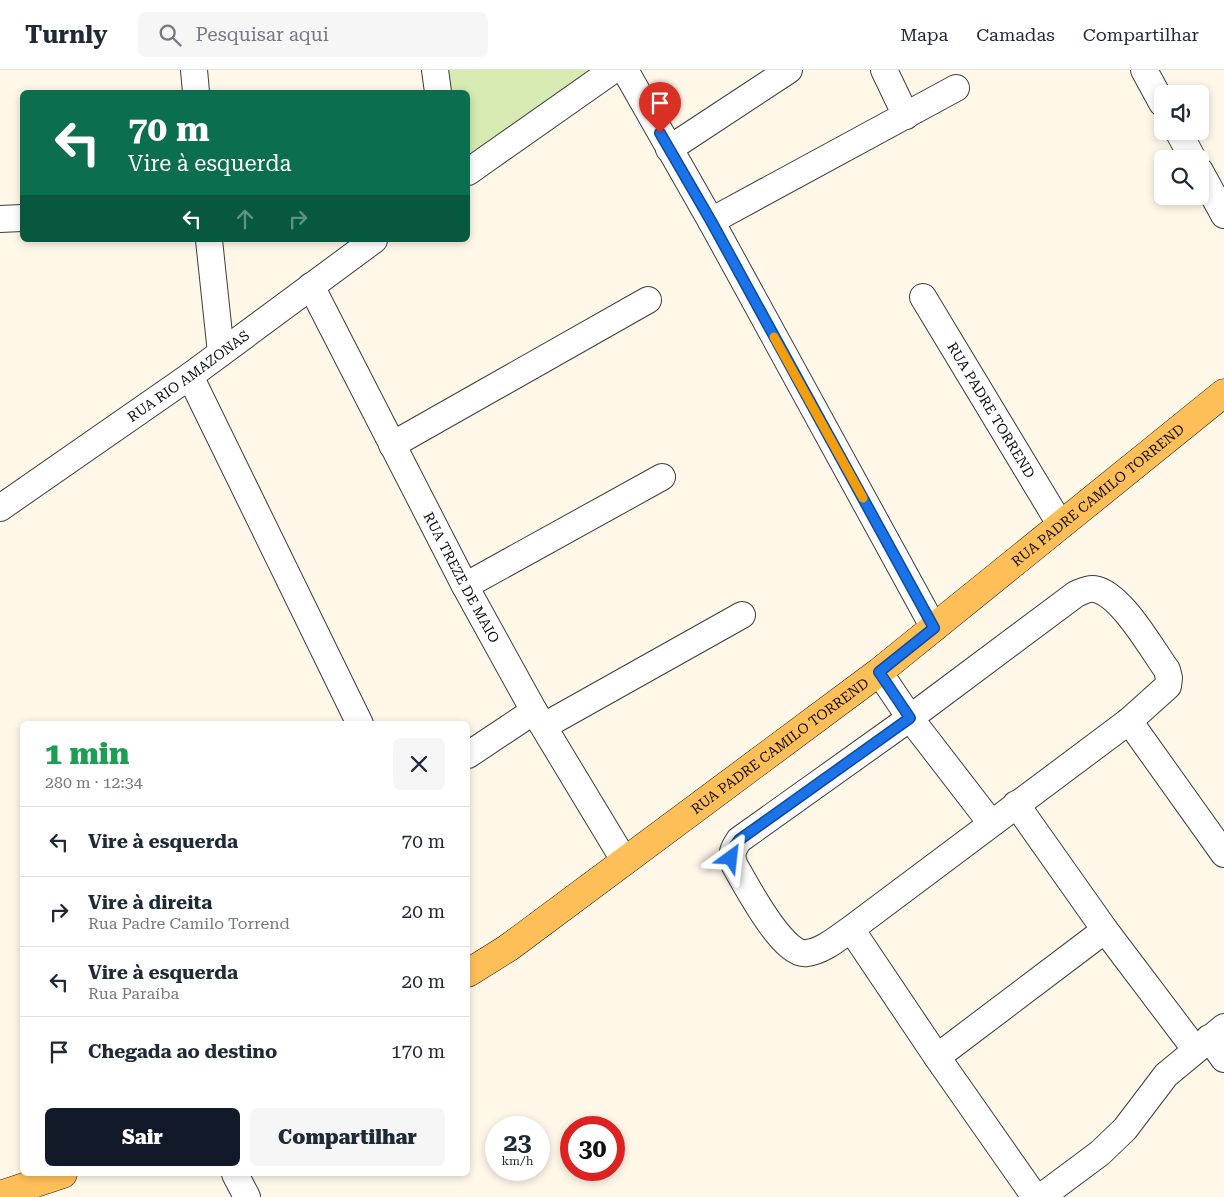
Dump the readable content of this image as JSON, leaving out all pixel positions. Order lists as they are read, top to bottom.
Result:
{
  "streets": {
    "main road": ["RUA PADRE CAMILO TORREND"],
    "street": ["RUA RIO AMAZONAS", "RUA PADRE TORREND", "RUA TREZE DE MAIO"]
  },
  "crossings": [
    ["RUA RIO AMAZONAS", "RUA TREZE DE MAIO"],
    ["RUA PADRE TORREND", "RUA PADRE CAMILO TORREND"],
    ["RUA PADRE CAMILO TORREND", "RUA TREZE DE MAIO"]
  ],
  "page": {
    "header": "Turnly",
    "search": "Pesquisar aqui",
    "nav": ["Mapa", "Camadas", "Compartilhar"],
    "turn": ["70 m", "Vire à esquerda"],
    "heading": ["1 min", "280 m · 12:34"],
    "list": [
      {
        "name": "Vire à esquerda",
        "value": "70 m"
      },
      {
        "name": "Vire à direita",
        "note": "Rua Padre Camilo Torrend",
        "value": "20 m"
      },
      {
        "name": "Vire à esquerda",
        "note": "Rua Paraíba",
        "value": "20 m"
      },
      {
        "name": "Chegada ao destino",
        "value": "170 m"
      }
    ],
    "buttons": ["Sair", "Compartilhar"],
    "speed": "23 km/h",
    "limit": "30"
  }
}
